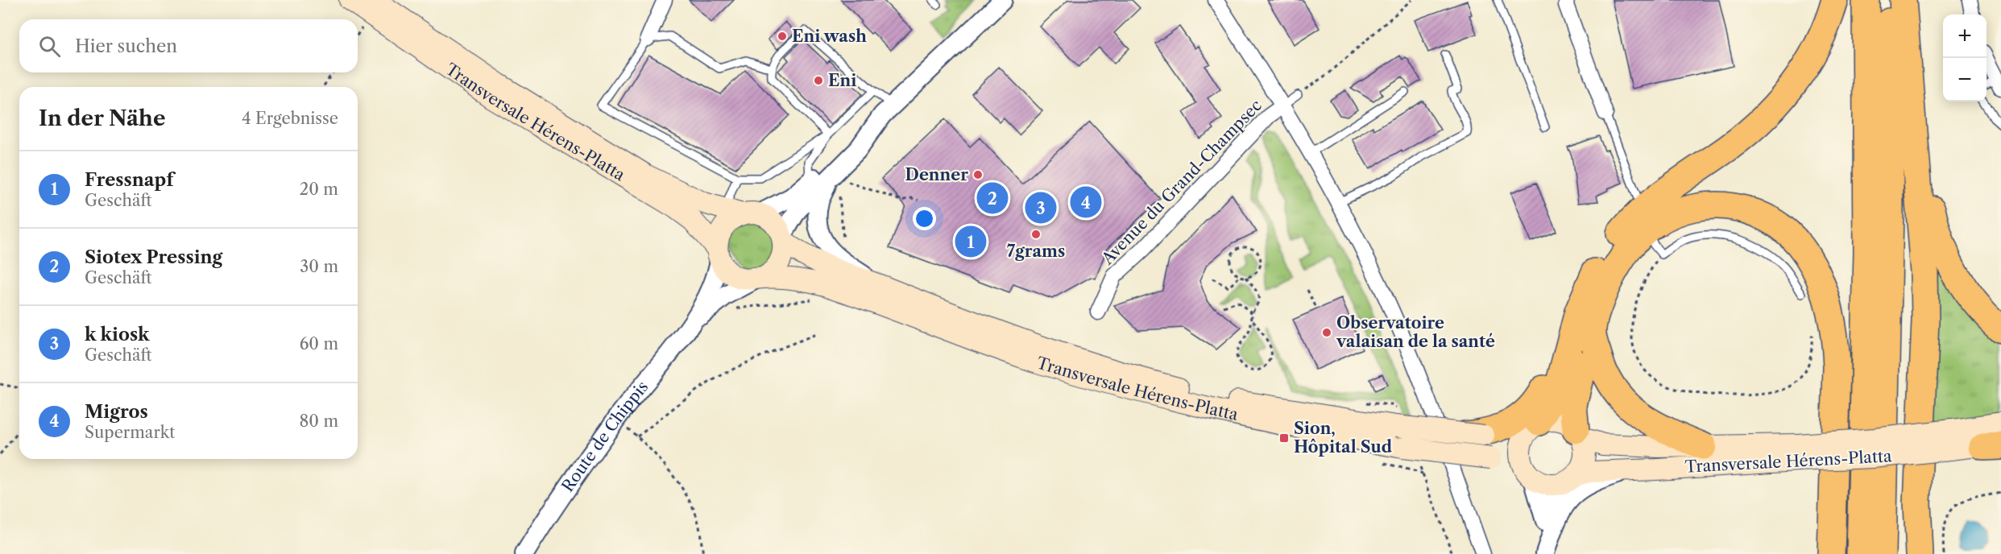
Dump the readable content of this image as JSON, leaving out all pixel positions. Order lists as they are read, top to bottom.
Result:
{
  "streets": {
    "main road": ["Transversale Hérens-Platta"],
    "street": ["Avenue du Grand-Champsec", "Route de Chippis"]
  },
  "crossings": [
    ["Transversale Hérens-Platta", "Route de Chippis"]
  ],
  "places": {
    "other": [
      "Eni wash",
      "Eni",
      "Denner",
      "7grams",
      "Observatoire valaisan de la santé"
    ],
    "transit": ["Sion, Hôpital Sud"]
  },
  "page": {
    "map_buttons": ["+", "−"],
    "search": "Hier suchen",
    "heading": ["In der Nähe", "4 Ergebnisse"],
    "list": [
      {
        "mark": "1",
        "name": "Fressnapf",
        "note": "Geschäft",
        "value": "20 m"
      },
      {
        "mark": "2",
        "name": "Siotex Pressing",
        "note": "Geschäft",
        "value": "30 m"
      },
      {
        "mark": "3",
        "name": "k kiosk",
        "note": "Geschäft",
        "value": "60 m"
      },
      {
        "mark": "4",
        "name": "Migros",
        "note": "Supermarkt",
        "value": "80 m"
      }
    ],
    "pins": [
      "2",
      "4",
      "3",
      "1"
    ]
  }
}
